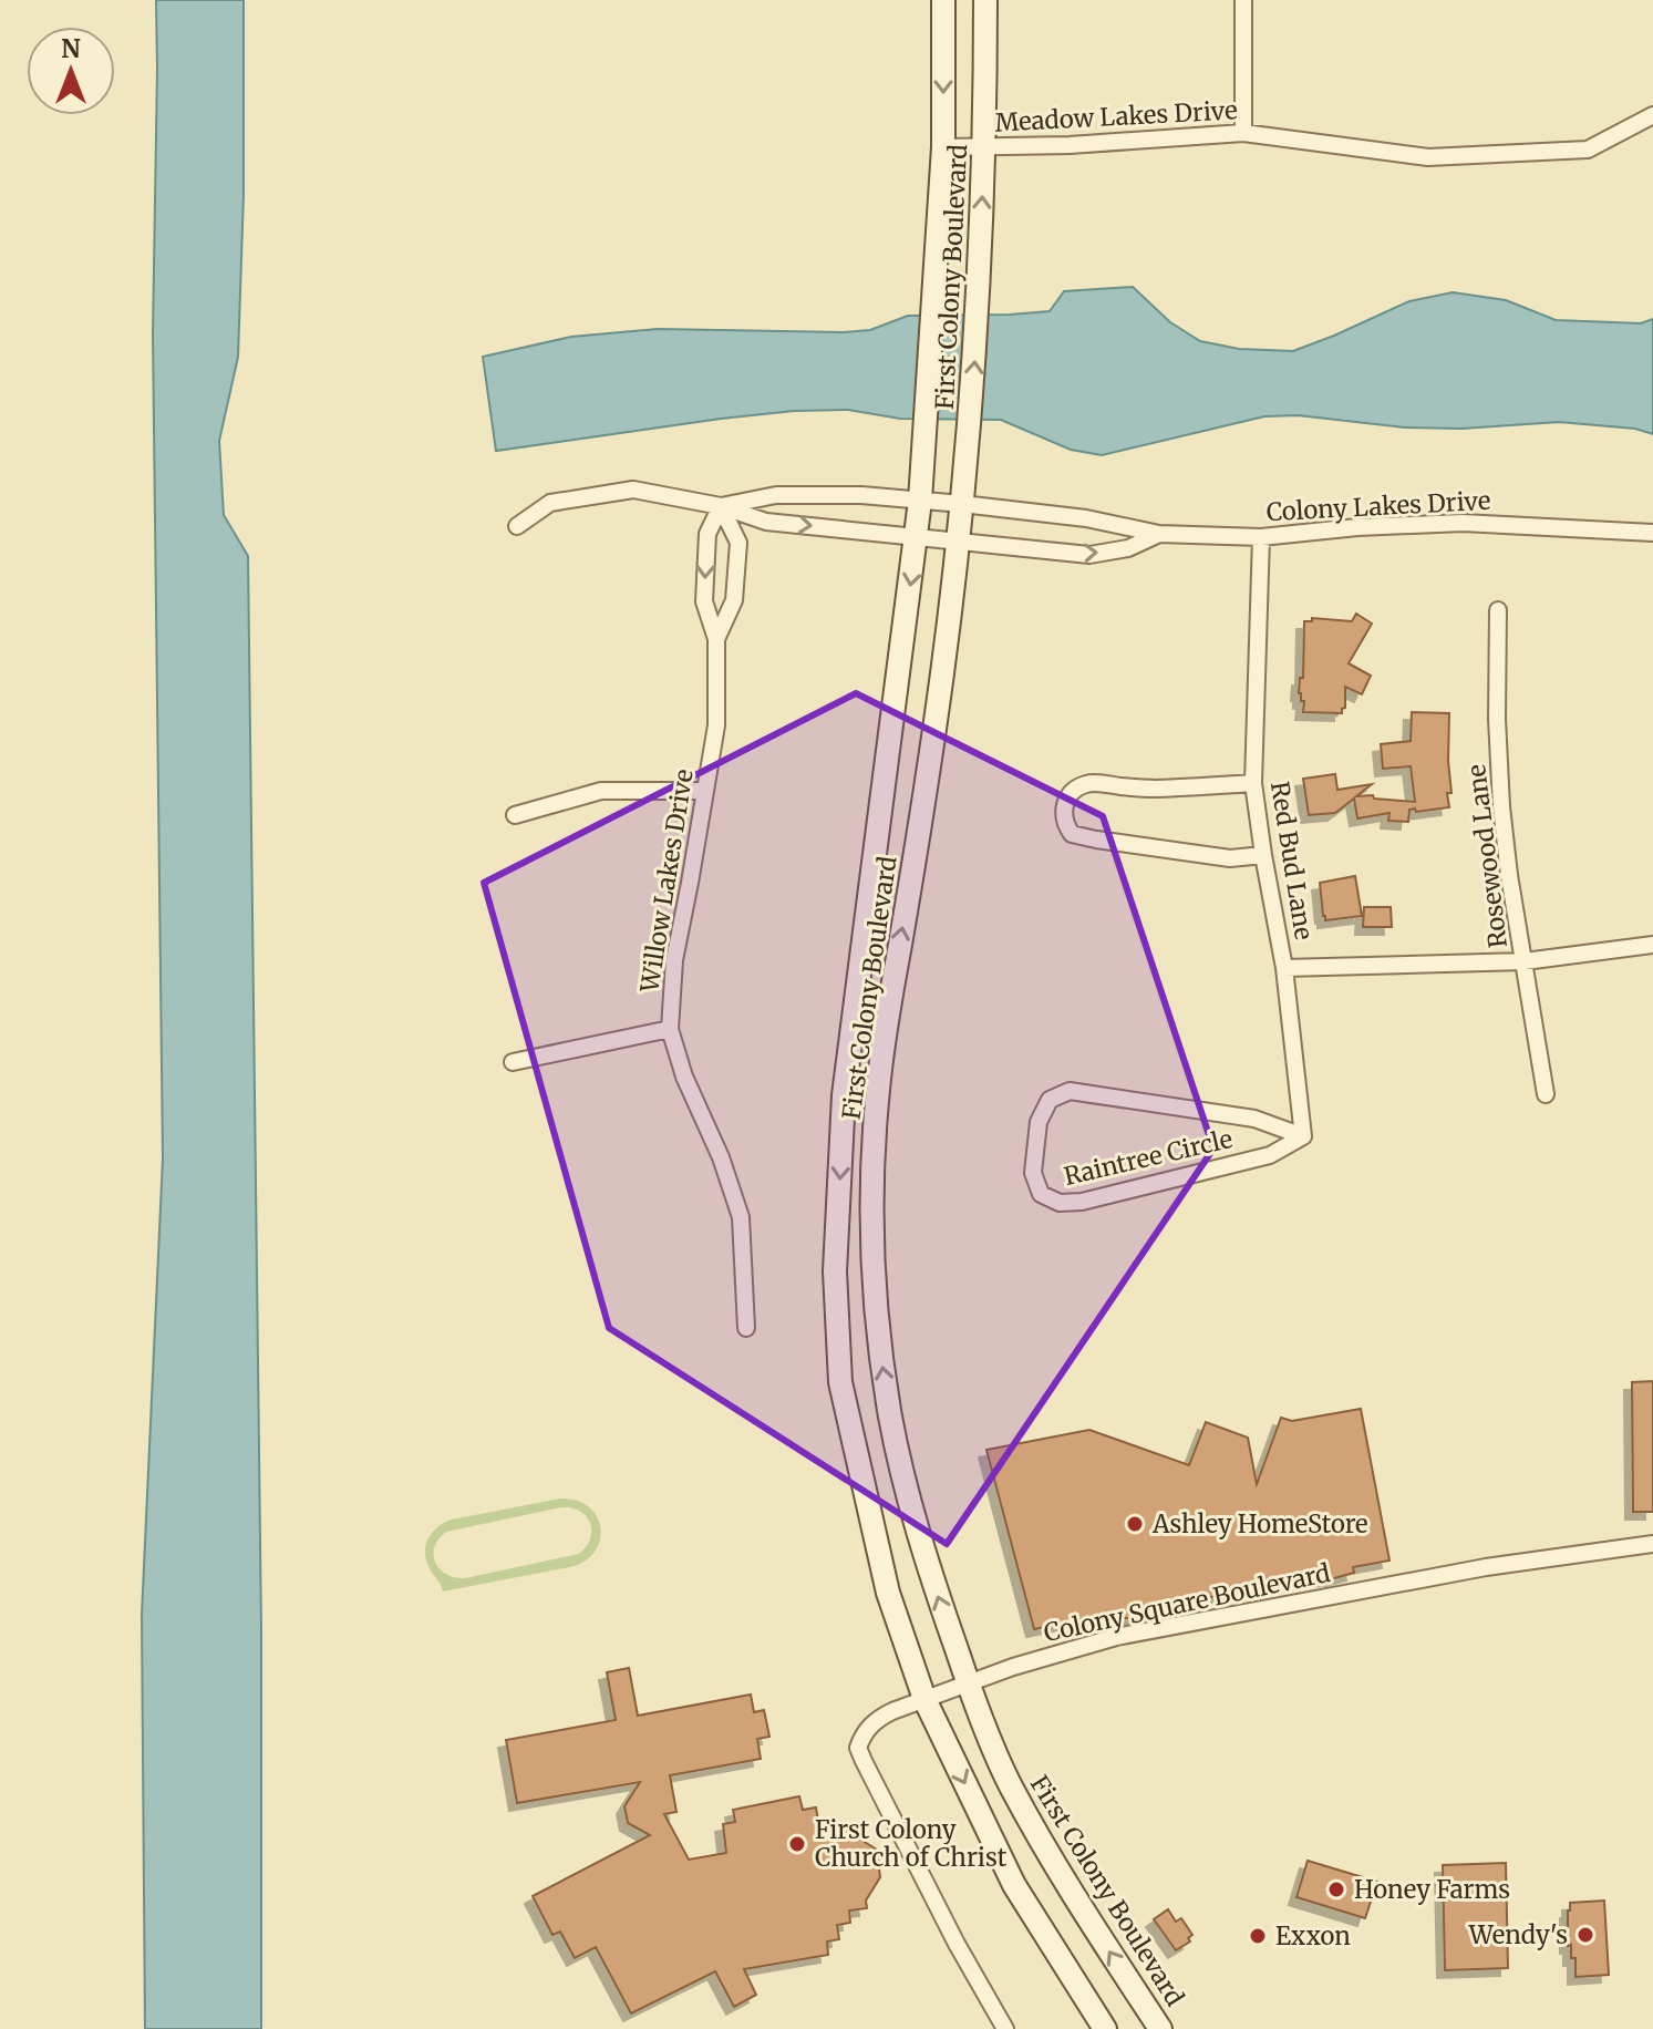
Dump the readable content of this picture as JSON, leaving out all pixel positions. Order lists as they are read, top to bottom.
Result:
{
  "streets": {
    "main road": ["First Colony Boulevard"],
    "street": [
      "Meadow Lakes Drive",
      "Colony Lakes Drive",
      "Rosewood Lane",
      "Red Bud Lane",
      "Willow Lakes Drive",
      "Raintree Circle",
      "Colony Square Boulevard"
    ]
  },
  "crossings": [
    ["Meadow Lakes Drive", "First Colony Boulevard"],
    ["First Colony Boulevard", "Colony Lakes Drive"],
    ["First Colony Boulevard", "Colony Square Boulevard"],
    ["Colony Lakes Drive", "Red Bud Lane"],
    ["Colony Lakes Drive", "Willow Lakes Drive"],
    ["Red Bud Lane", "Raintree Circle"]
  ],
  "places": [
    "Ashley HomeStore",
    "First Colony Church of Christ",
    "Honey Farms",
    "Wendy's",
    "Exxon"
  ],
  "north": "top"
}
